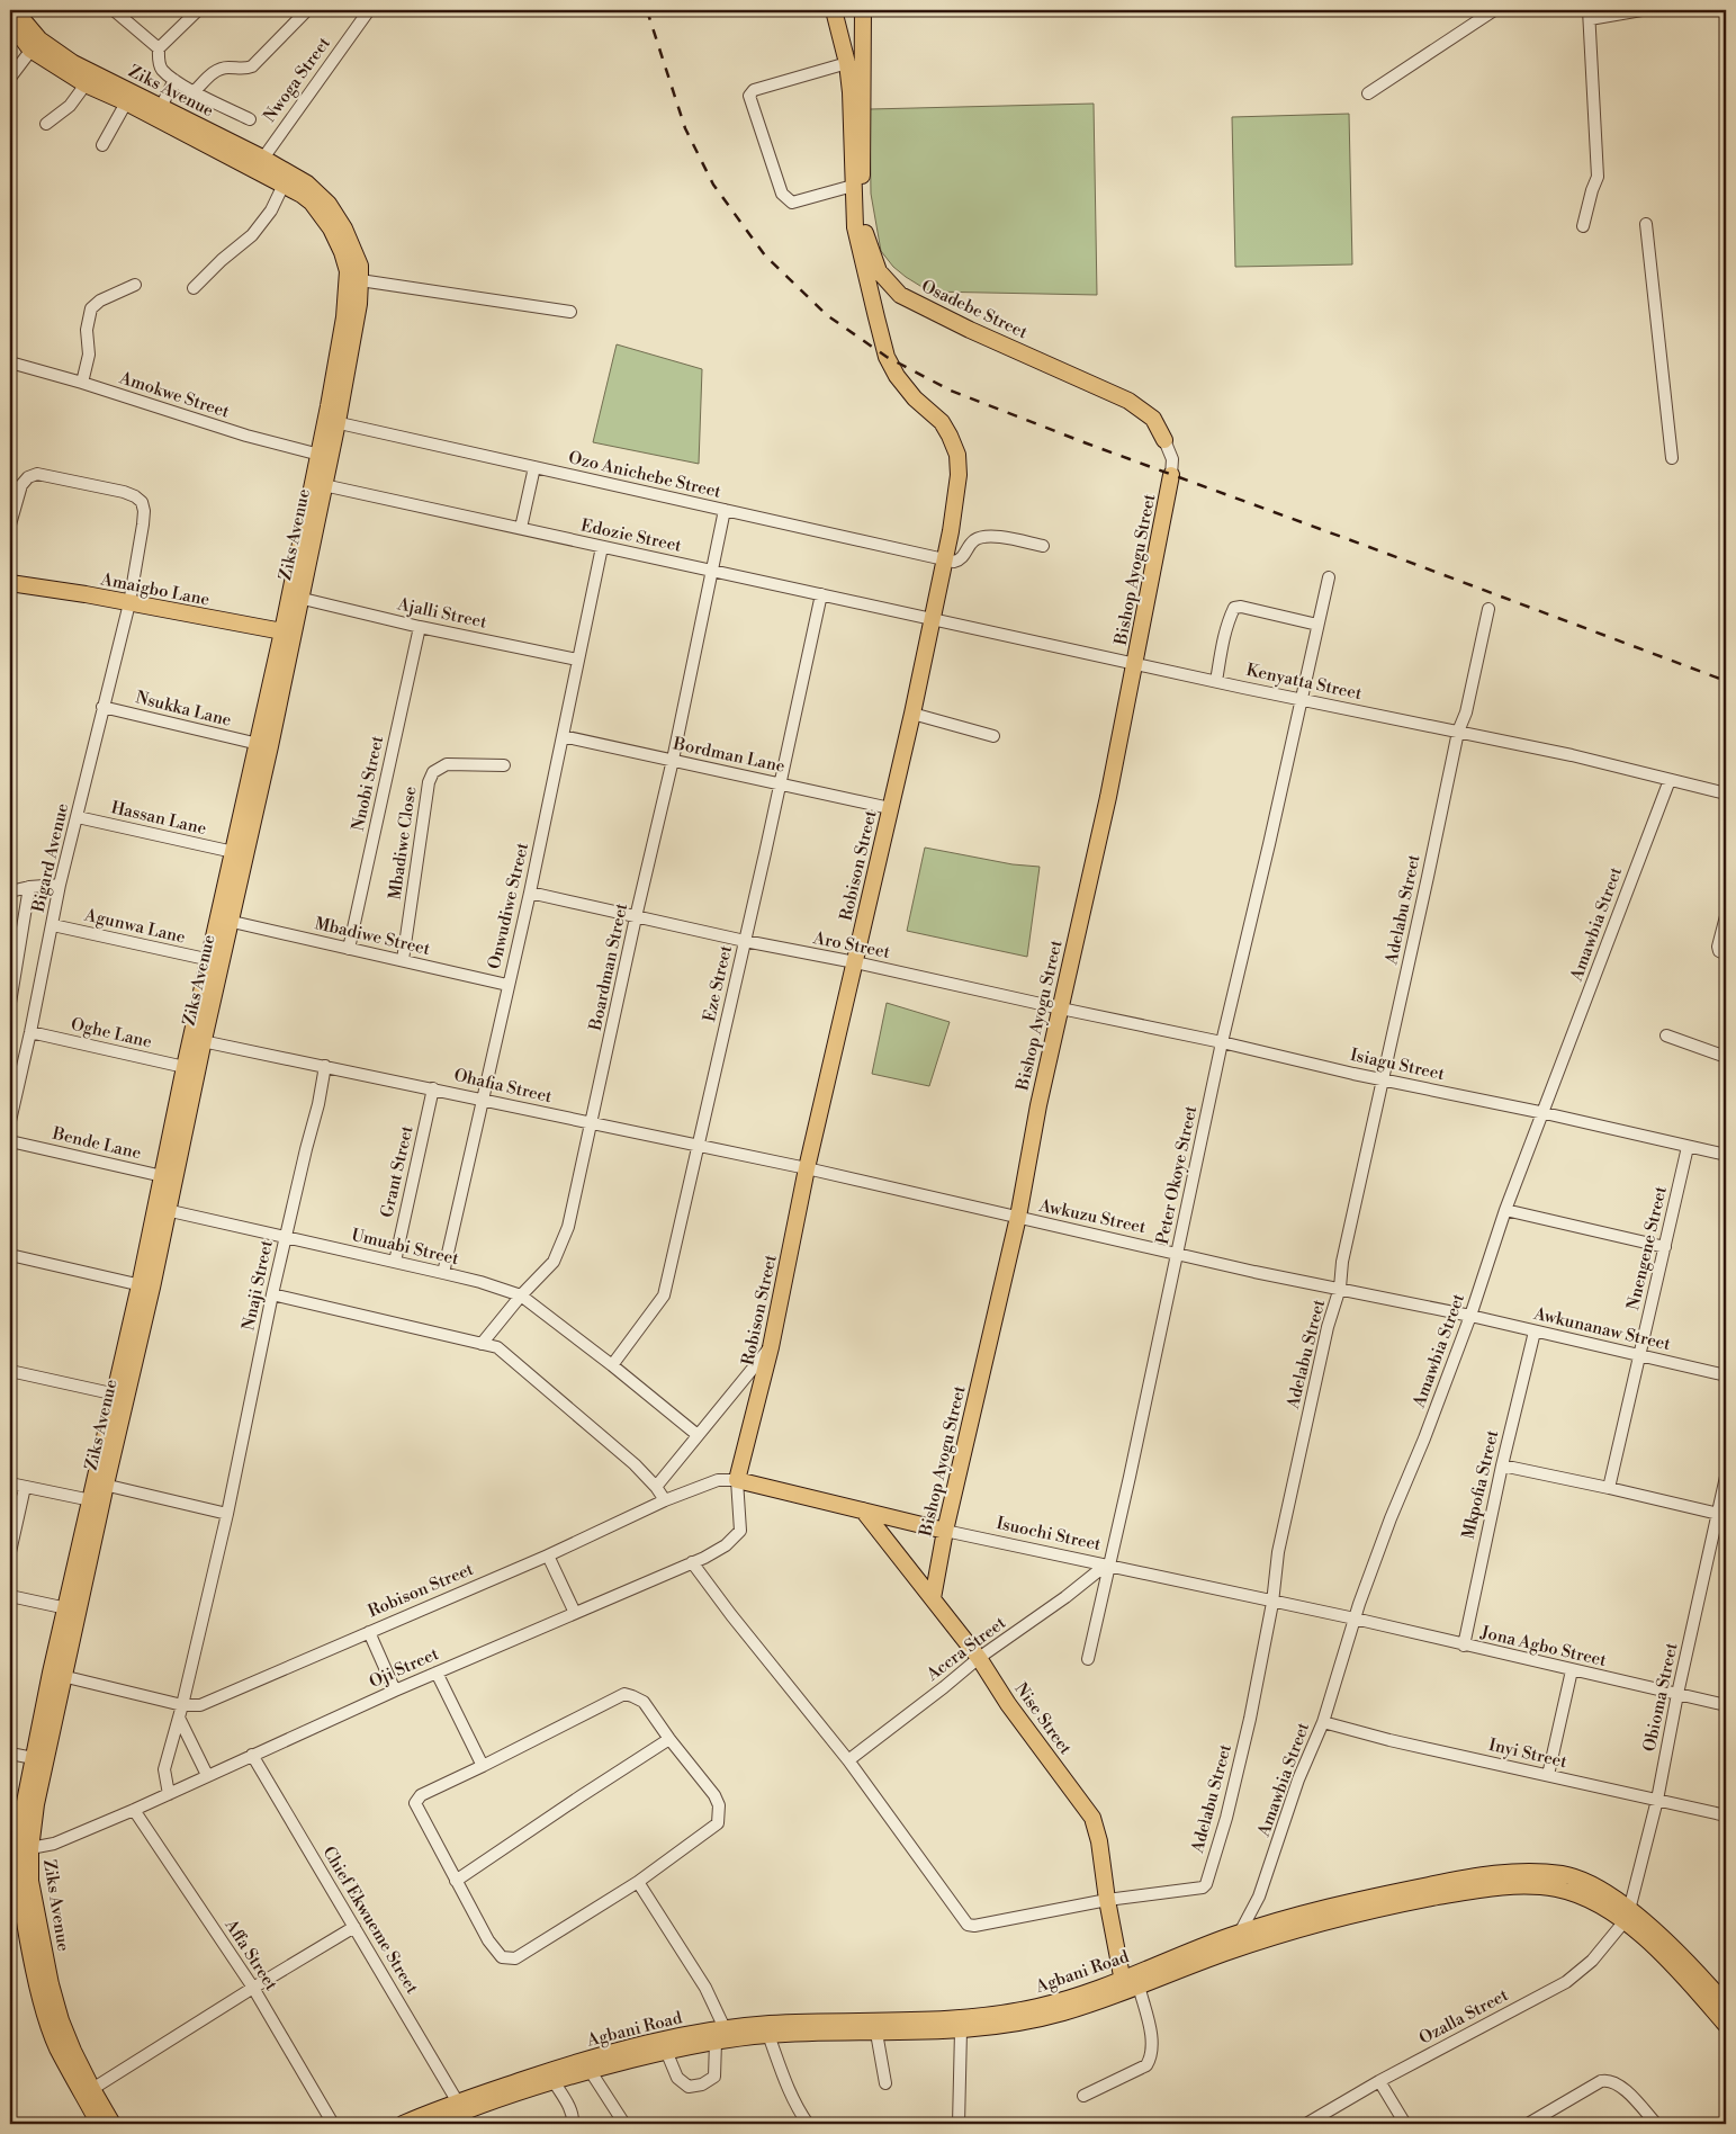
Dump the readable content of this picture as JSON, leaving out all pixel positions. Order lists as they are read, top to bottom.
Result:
{
  "streets": {
    "main road": [
      "Ziks Avenue",
      "Osadebe Street",
      "Bishop Ayogu Street",
      "Amaigbo Lane",
      "Robison Street",
      "Isuochi Street",
      "Nise Street",
      "Agbani Road"
    ],
    "street": [
      "Nwoga Street",
      "Amokwe Street",
      "Ozo Anichebe Street",
      "Edozie Street",
      "Ajalli Street",
      "Kenyatta Street",
      "Nsukka Lane",
      "Bordman Lane",
      "Nnobi Street",
      "Hassan Lane",
      "Mbadiwe Close",
      "Bigard Avenue",
      "Onwudiwe Street",
      "Adelabu Street",
      "Amawbia Street",
      "Agunwa Lane",
      "Mbadiwe Street",
      "Aro Street",
      "Boardman Street",
      "Eze Street",
      "Oghe Lane",
      "Isiagu Street",
      "Ohafia Street",
      "Bende Lane",
      "Grant Street",
      "Peter Okoye Street",
      "Awkuzu Street",
      "Umuabi Street",
      "Nnengene Street",
      "Nnaji Street",
      "Awkunanaw Street",
      "Mkpofia Street",
      "Jona Agbo Street",
      "Accra Street",
      "Oji Street",
      "Obioma Street",
      "Inyi Street",
      "Chief Ekwueme Street",
      "Affa Street",
      "Ozalla Street"
    ]
  },
  "crossings": [
    ["Nwoga Street", "Ziks Avenue"],
    ["Ziks Avenue", "Amokwe Street"],
    ["Ziks Avenue", "Ozo Anichebe Street"],
    ["Ziks Avenue", "Edozie Street"],
    ["Ziks Avenue", "Amaigbo Lane"],
    ["Ziks Avenue", "Ajalli Street"],
    ["Ziks Avenue", "Nsukka Lane"],
    ["Ziks Avenue", "Hassan Lane"],
    ["Ziks Avenue", "Agunwa Lane"],
    ["Ziks Avenue", "Mbadiwe Street"],
    ["Ziks Avenue", "Oghe Lane"],
    ["Ziks Avenue", "Ohafia Street"],
    ["Ziks Avenue", "Bende Lane"],
    ["Ziks Avenue", "Umuabi Street"],
    ["Ziks Avenue", "Oji Street"],
    ["Osadebe Street", "Bishop Ayogu Street"],
    ["Ozo Anichebe Street", "Robison Street"],
    ["Ozo Anichebe Street", "Boardman Street"],
    ["Edozie Street", "Kenyatta Street"],
    ["Edozie Street", "Robison Street"],
    ["Edozie Street", "Onwudiwe Street"],
    ["Edozie Street", "Boardman Street"],
    ["Edozie Street", "Eze Street"],
    ["Bishop Ayogu Street", "Kenyatta Street"],
    ["Bishop Ayogu Street", "Aro Street"],
    ["Bishop Ayogu Street", "Isiagu Street"],
    ["Bishop Ayogu Street", "Awkuzu Street"],
    ["Bishop Ayogu Street", "Isuochi Street"],
    ["Bishop Ayogu Street", "Nise Street"],
    ["Amaigbo Lane", "Bigard Avenue"],
    ["Ajalli Street", "Nnobi Street"],
    ["Ajalli Street", "Onwudiwe Street"],
    ["Kenyatta Street", "Robison Street"],
    ["Kenyatta Street", "Adelabu Street"],
    ["Kenyatta Street", "Amawbia Street"],
    ["Kenyatta Street", "Peter Okoye Street"],
    ["Nsukka Lane", "Bigard Avenue"],
    ["Bordman Lane", "Robison Street"],
    ["Bordman Lane", "Onwudiwe Street"],
    ["Bordman Lane", "Boardman Street"],
    ["Bordman Lane", "Eze Street"],
    ["Nnobi Street", "Mbadiwe Street"],
    ["Hassan Lane", "Bigard Avenue"],
    ["Mbadiwe Close", "Mbadiwe Street"],
    ["Bigard Avenue", "Agunwa Lane"],
    ["Bigard Avenue", "Oghe Lane"],
    ["Robison Street", "Aro Street"],
    ["Robison Street", "Ohafia Street"],
    ["Robison Street", "Awkuzu Street"],
    ["Robison Street", "Nnaji Street"],
    ["Robison Street", "Isuochi Street"],
    ["Robison Street", "Oji Street"],
    ["Onwudiwe Street", "Mbadiwe Street"],
    ["Onwudiwe Street", "Aro Street"],
    ["Onwudiwe Street", "Ohafia Street"],
    ["Onwudiwe Street", "Umuabi Street"],
    ["Adelabu Street", "Isiagu Street"],
    ["Adelabu Street", "Awkuzu Street"],
    ["Adelabu Street", "Isuochi Street"],
    ["Adelabu Street", "Nise Street"],
    ["Amawbia Street", "Isiagu Street"],
    ["Amawbia Street", "Awkuzu Street"],
    ["Amawbia Street", "Awkunanaw Street"],
    ["Amawbia Street", "Isuochi Street"],
    ["Amawbia Street", "Jona Agbo Street"],
    ["Amawbia Street", "Inyi Street"],
    ["Amawbia Street", "Agbani Road"],
    ["Aro Street", "Boardman Street"],
    ["Aro Street", "Eze Street"],
    ["Aro Street", "Isiagu Street"],
    ["Boardman Street", "Ohafia Street"],
    ["Boardman Street", "Umuabi Street"],
    ["Eze Street", "Ohafia Street"],
    ["Eze Street", "Umuabi Street"],
    ["Isiagu Street", "Peter Okoye Street"],
    ["Isiagu Street", "Nnengene Street"],
    ["Ohafia Street", "Grant Street"],
    ["Ohafia Street", "Awkuzu Street"],
    ["Ohafia Street", "Nnaji Street"],
    ["Grant Street", "Umuabi Street"],
    ["Peter Okoye Street", "Awkuzu Street"],
    ["Peter Okoye Street", "Isuochi Street"],
    ["Peter Okoye Street", "Accra Street"],
    ["Awkuzu Street", "Awkunanaw Street"],
    ["Umuabi Street", "Nnaji Street"],
    ["Nnengene Street", "Awkunanaw Street"],
    ["Nnaji Street", "Oji Street"],
    ["Awkunanaw Street", "Mkpofia Street"],
    ["Mkpofia Street", "Jona Agbo Street"],
    ["Isuochi Street", "Jona Agbo Street"],
    ["Isuochi Street", "Accra Street"],
    ["Isuochi Street", "Oji Street"],
    ["Isuochi Street", "Nise Street"],
    ["Jona Agbo Street", "Obioma Street"],
    ["Accra Street", "Nise Street"],
    ["Oji Street", "Chief Ekwueme Street"],
    ["Oji Street", "Affa Street"],
    ["Obioma Street", "Inyi Street"],
    ["Obioma Street", "Agbani Road"],
    ["Obioma Street", "Ozalla Street"],
    ["Nise Street", "Agbani Road"],
    ["Chief Ekwueme Street", "Agbani Road"],
    ["Agbani Road", "Ozalla Street"]
  ]
}
